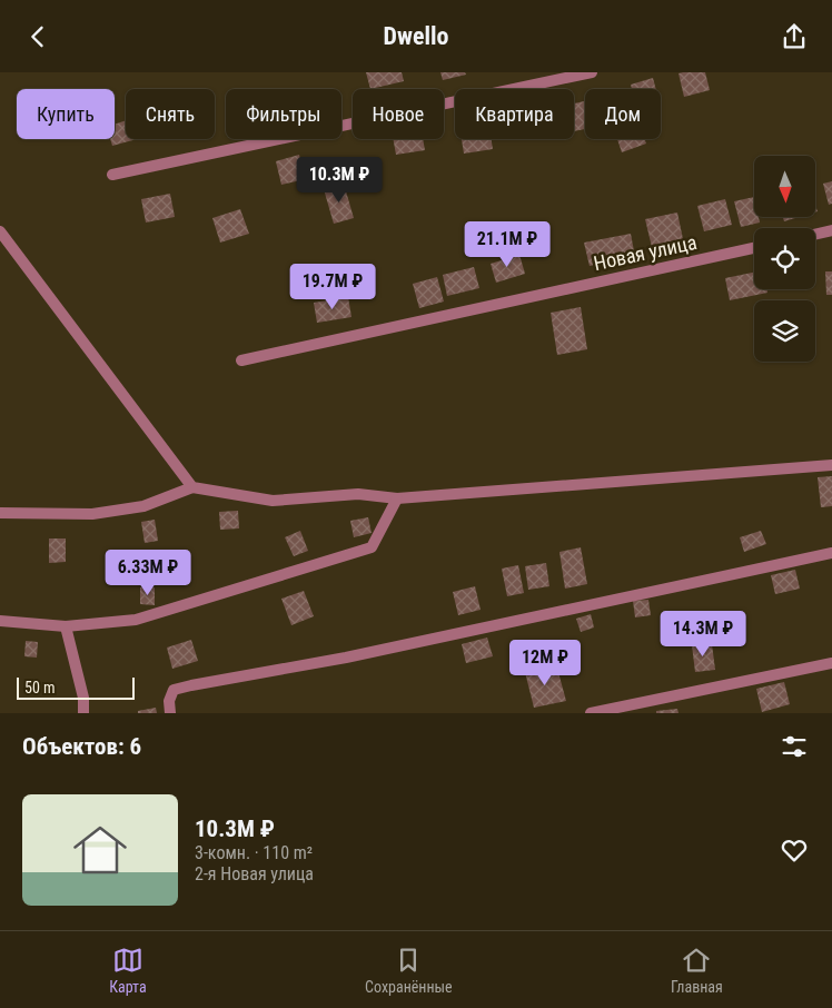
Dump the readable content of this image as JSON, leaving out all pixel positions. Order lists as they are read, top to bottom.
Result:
{
  "streets": {
    "street": ["Новая улица"]
  },
  "scale_bar": "50 m",
  "north": "bottom",
  "page": {
    "header": "Dwello",
    "chip": [
      "Купить",
      "Снять",
      "Фильтры",
      "Новое",
      "Квартира",
      "Дом"
    ],
    "price": [
      "10.3M ₽",
      "21.1M ₽",
      "19.7M ₽",
      "6.33M ₽",
      "14.3M ₽",
      "12M ₽"
    ],
    "scale": "50 m",
    "heading": "Объектов: 6",
    "list": [
      {
        "name": "10.3M ₽",
        "note": "3-комн. · 110 m² · 2-я Новая улица"
      }
    ],
    "tabs": ["Карта", "Сохранённые", "Главная"]
  }
}
